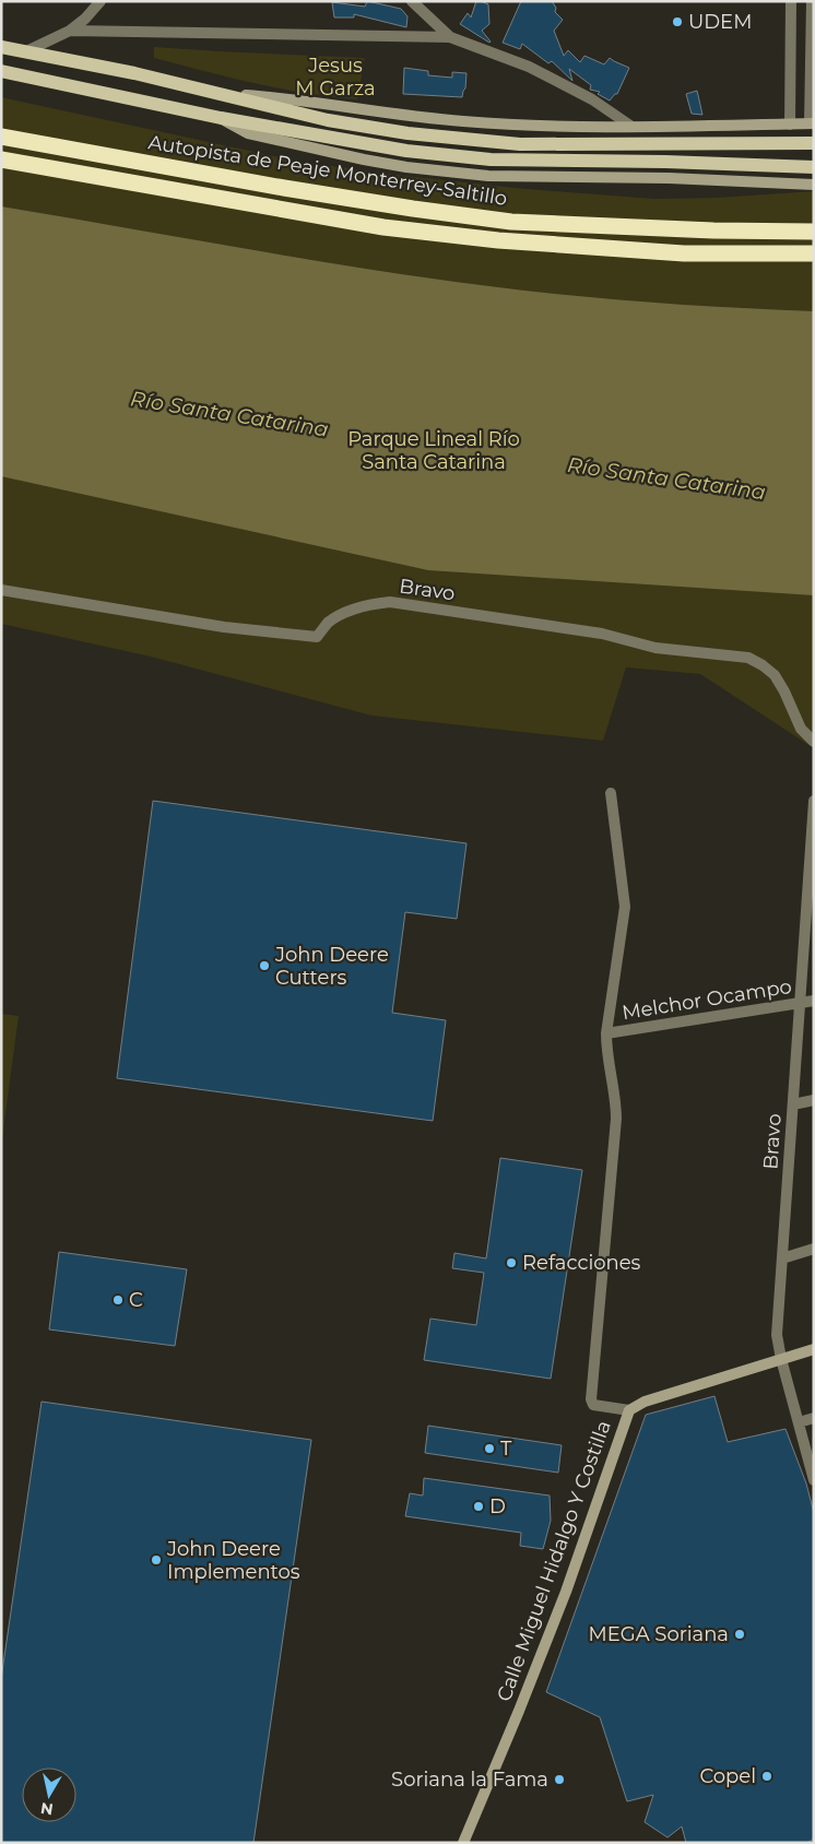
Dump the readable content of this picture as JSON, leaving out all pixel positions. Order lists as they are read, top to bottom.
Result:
{
  "streets": {
    "highway": ["Autopista de Peaje Monterrey-Saltillo"],
    "main road": ["Calle Miguel Hidalgo Y Costilla"],
    "street": ["Bravo", "Melchor Ocampo"]
  },
  "crossings": [
    ["Bravo", "Melchor Ocampo"],
    ["Bravo", "Calle Miguel Hidalgo Y Costilla"]
  ],
  "water": ["Río Santa Catarina"],
  "parks": ["Jesus M Garza", "Parque Lineal Río Santa Catarina"],
  "places": [
    "UDEM",
    "John Deere Cutters",
    "Refacciones",
    "C",
    "T",
    "D",
    "John Deere Implementos",
    "MEGA Soriana",
    "Copel",
    "Soriana la Fama"
  ],
  "north": "bottom"
}
